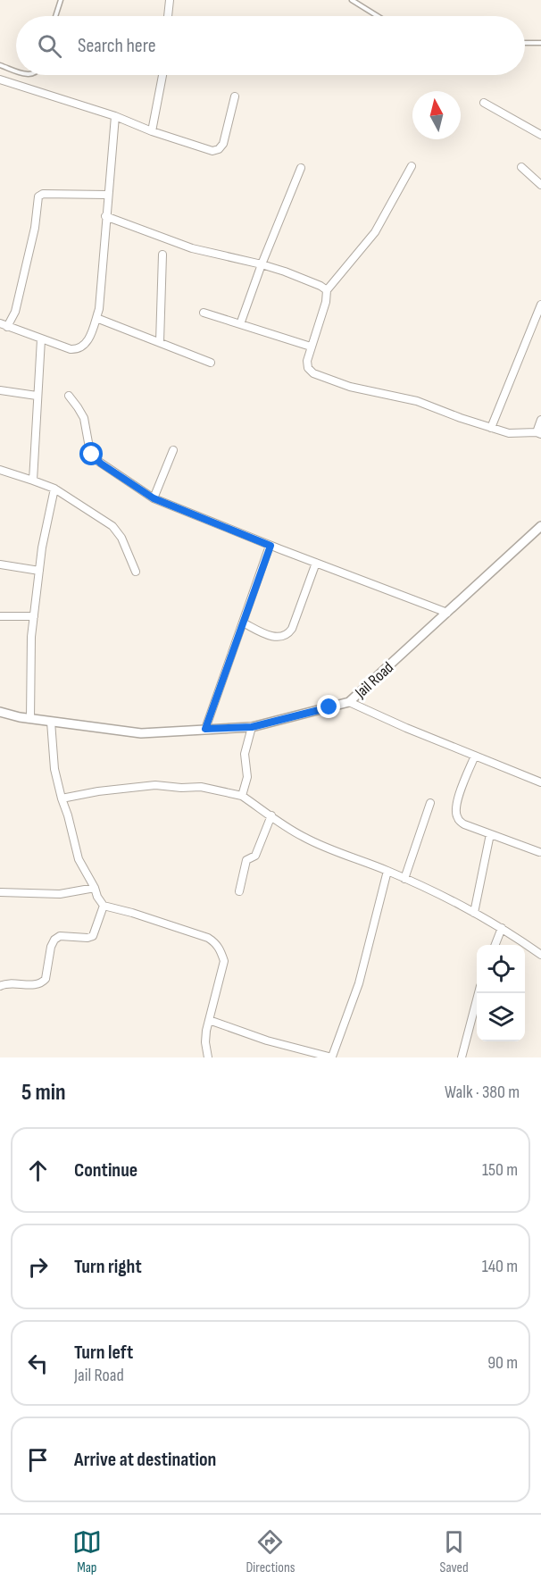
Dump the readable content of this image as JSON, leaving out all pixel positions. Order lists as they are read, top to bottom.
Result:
{
  "streets": {
    "street": ["Jail Road"]
  },
  "north": "top",
  "page": {
    "search": "Search here",
    "heading": ["5 min", "Walk · 380 m"],
    "list": [
      ["Continue", "150 m"],
      ["Turn right", "140 m"],
      ["Turn left", "Jail Road", "90 m"],
      "Arrive at destination"
    ],
    "nav": ["Map", "Directions", "Saved"]
  }
}
